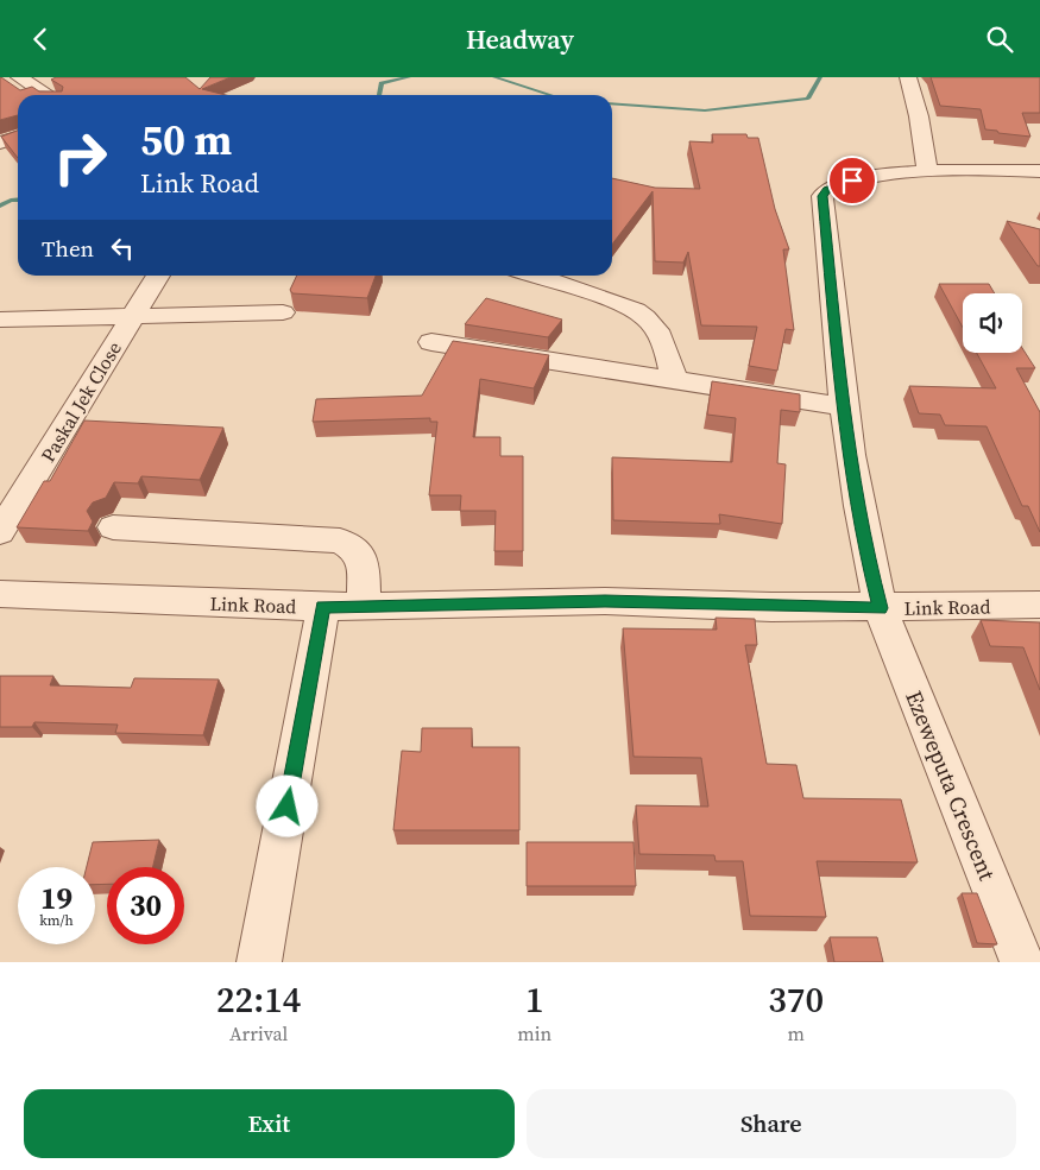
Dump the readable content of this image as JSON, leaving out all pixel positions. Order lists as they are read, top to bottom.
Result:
{
  "streets": {
    "street": ["Paskal Jek Close", "Link Road", "Ezeweputa Crescent"]
  },
  "crossings": [
    ["Link Road", "Ezeweputa Crescent"]
  ],
  "page": {
    "header": "Headway",
    "turn": ["50 m", "Link Road"],
    "then": "Then",
    "speed": "19 km/h",
    "limit": "30",
    "eta": [
      "22:14",
      "Arrival",
      "1",
      "min",
      "370",
      "m"
    ],
    "buttons": ["Exit", "Share"]
  }
}
